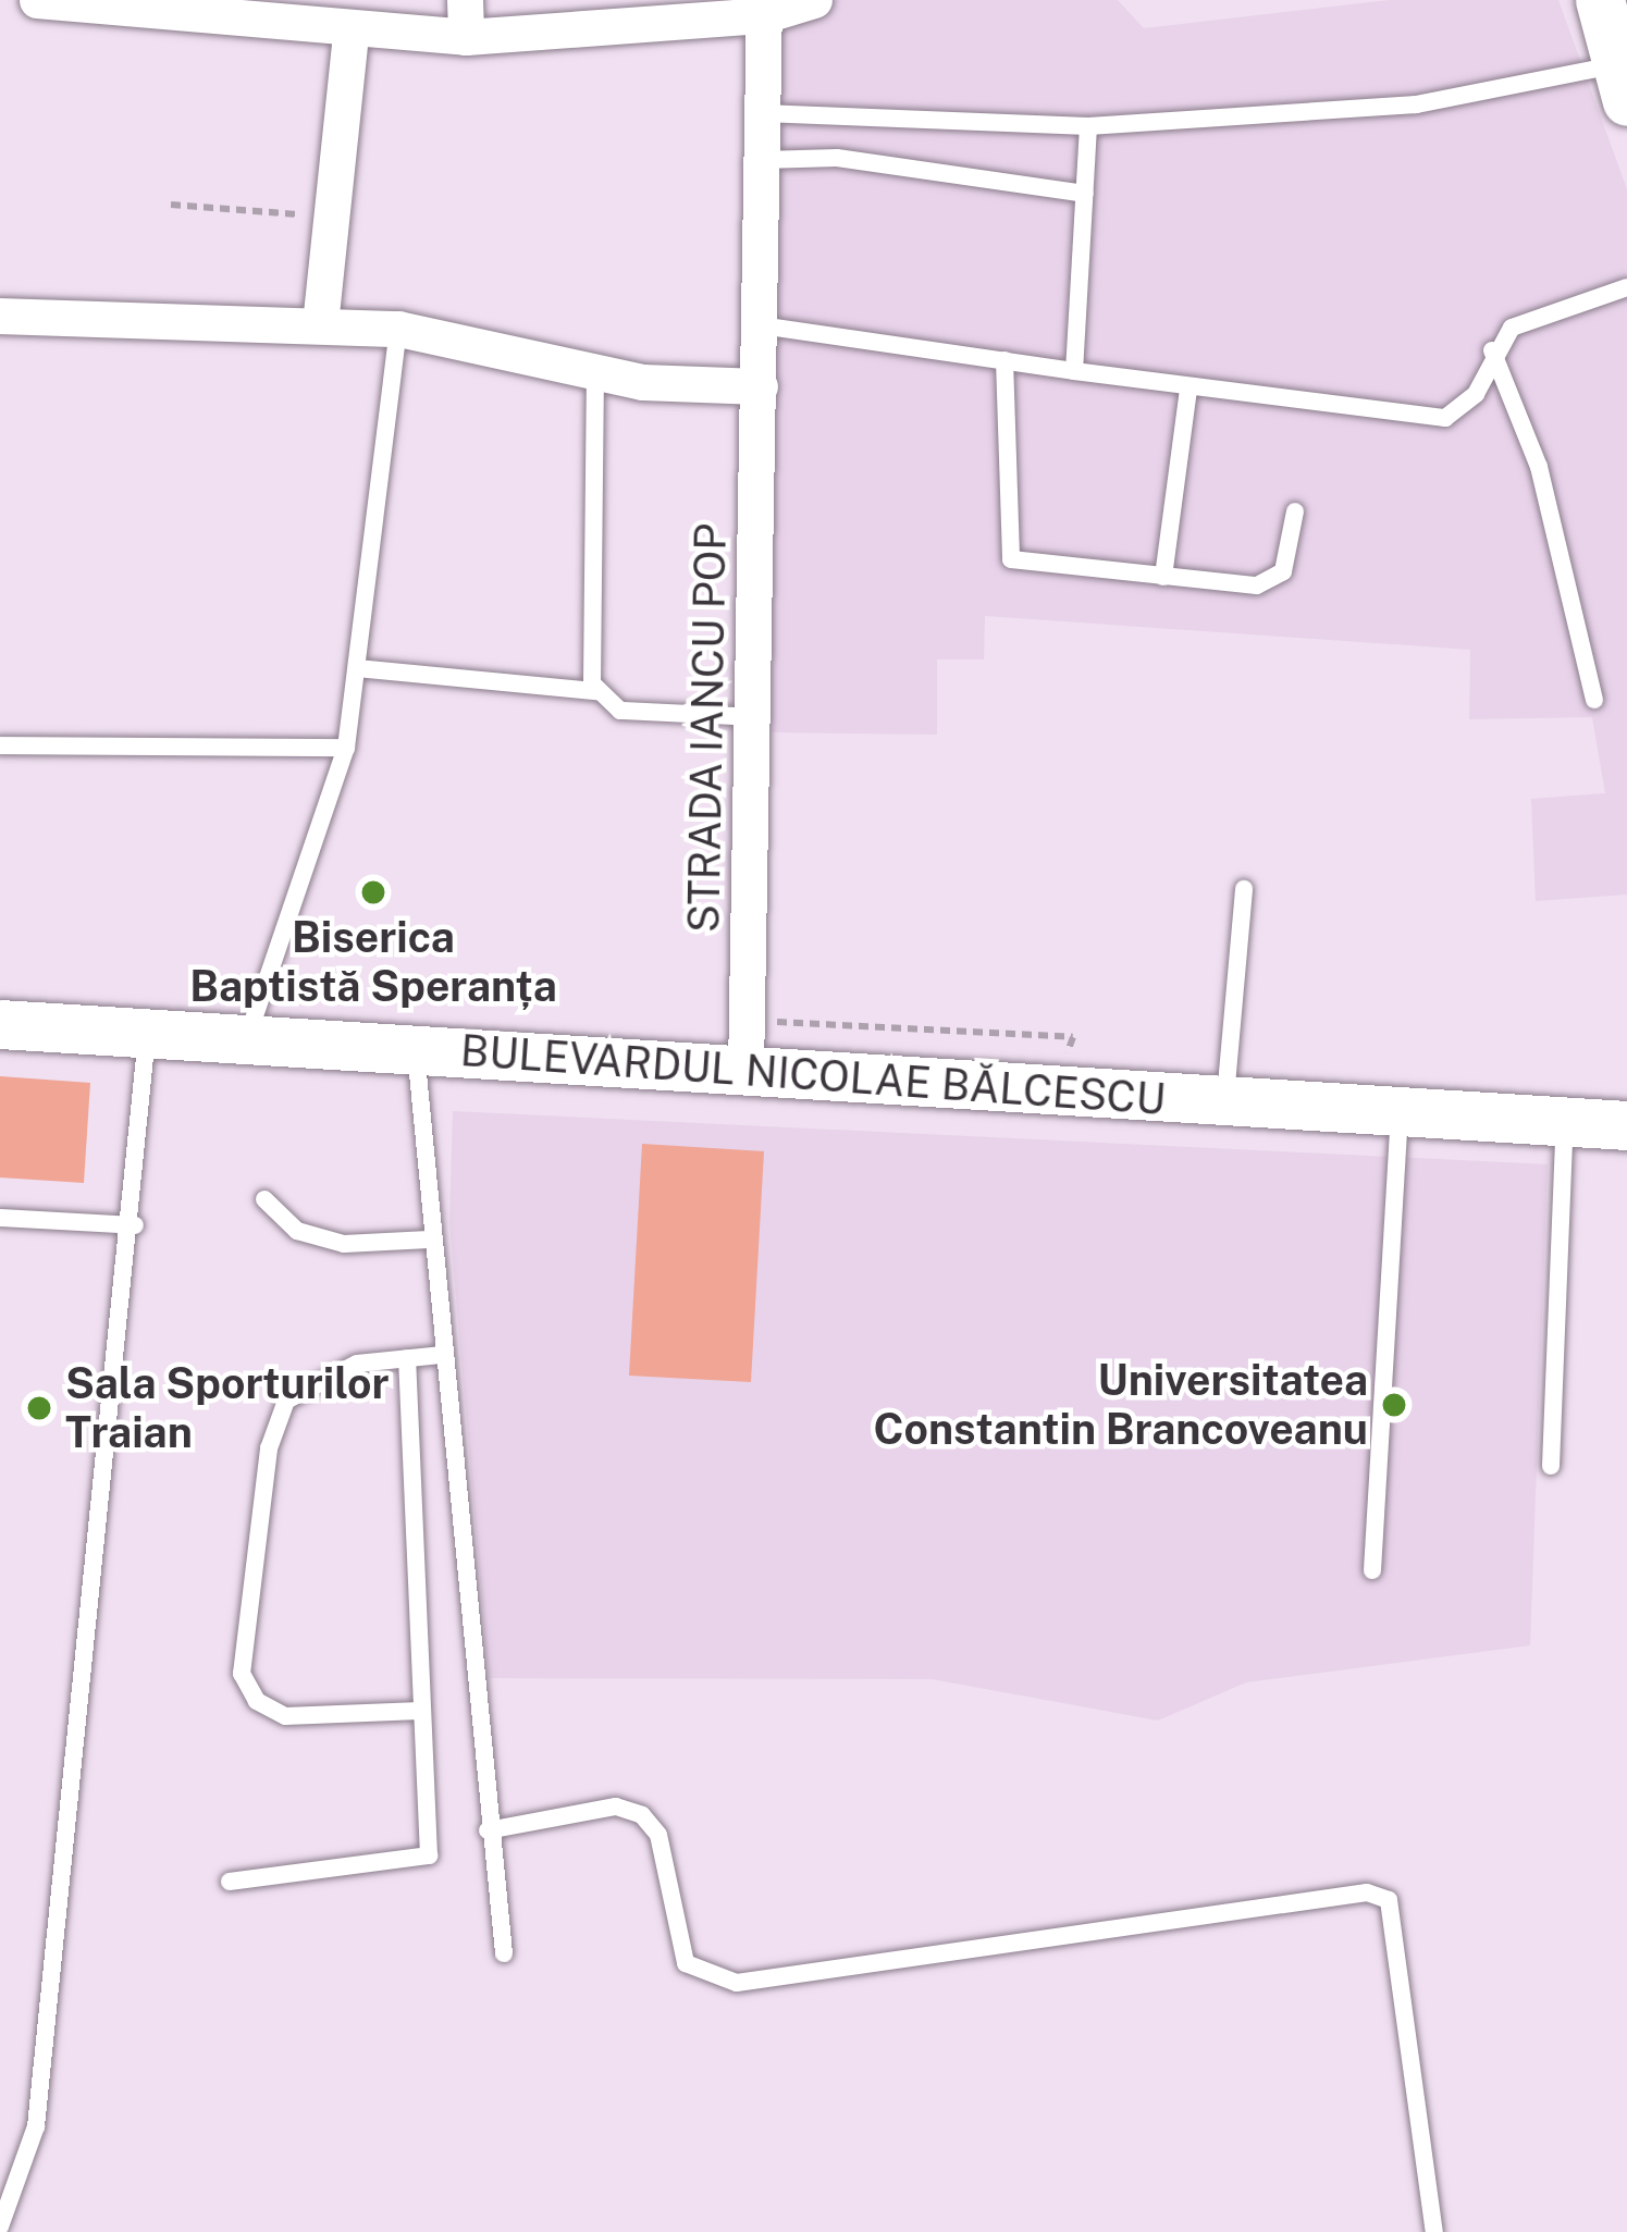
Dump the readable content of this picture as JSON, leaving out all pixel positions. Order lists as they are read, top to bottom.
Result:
{
  "streets": {
    "main road": ["BULEVARDUL NICOLAE BĂLCESCU"],
    "street": ["STRADA IANCU POP"]
  },
  "crossings": [
    ["STRADA IANCU POP", "BULEVARDUL NICOLAE BĂLCESCU"]
  ],
  "places": ["Biserica Baptistă Speranța", "Universitatea Constantin Brancoveanu", "Sala Sporturilor Traian"]
}
